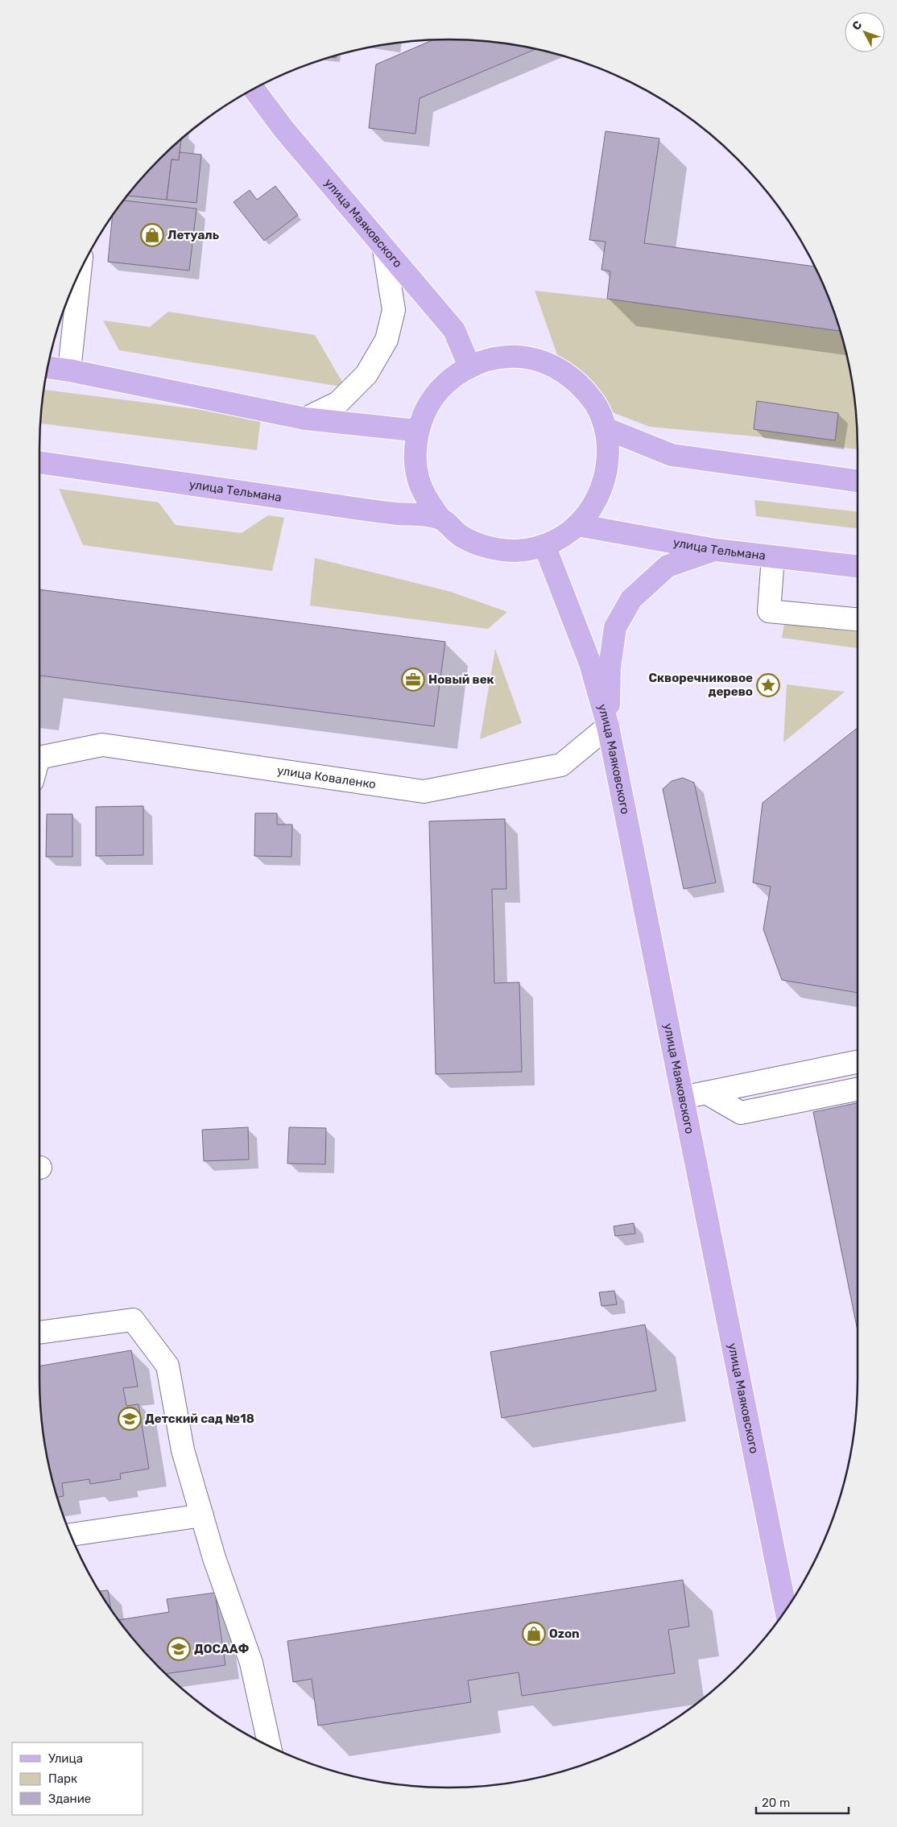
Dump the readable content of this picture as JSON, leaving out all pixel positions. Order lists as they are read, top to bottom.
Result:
{
  "streets": {
    "main road": ["улица Маяковского", "улица Тельмана"],
    "street": ["улица Коваленко"]
  },
  "crossings": [
    ["улица Маяковского", "улица Коваленко"]
  ],
  "places": {
    "shop": ["Летуаль", "Ozon"],
    "office": ["Новый век"],
    "place": ["Скворечниковое дерево"],
    "school or university": ["Детский сад №18", "ДОСААФ"]
  },
  "legend": ["Улица", "Парк", "Здание"],
  "scale_bar": "20 m",
  "north": "top left"
}
